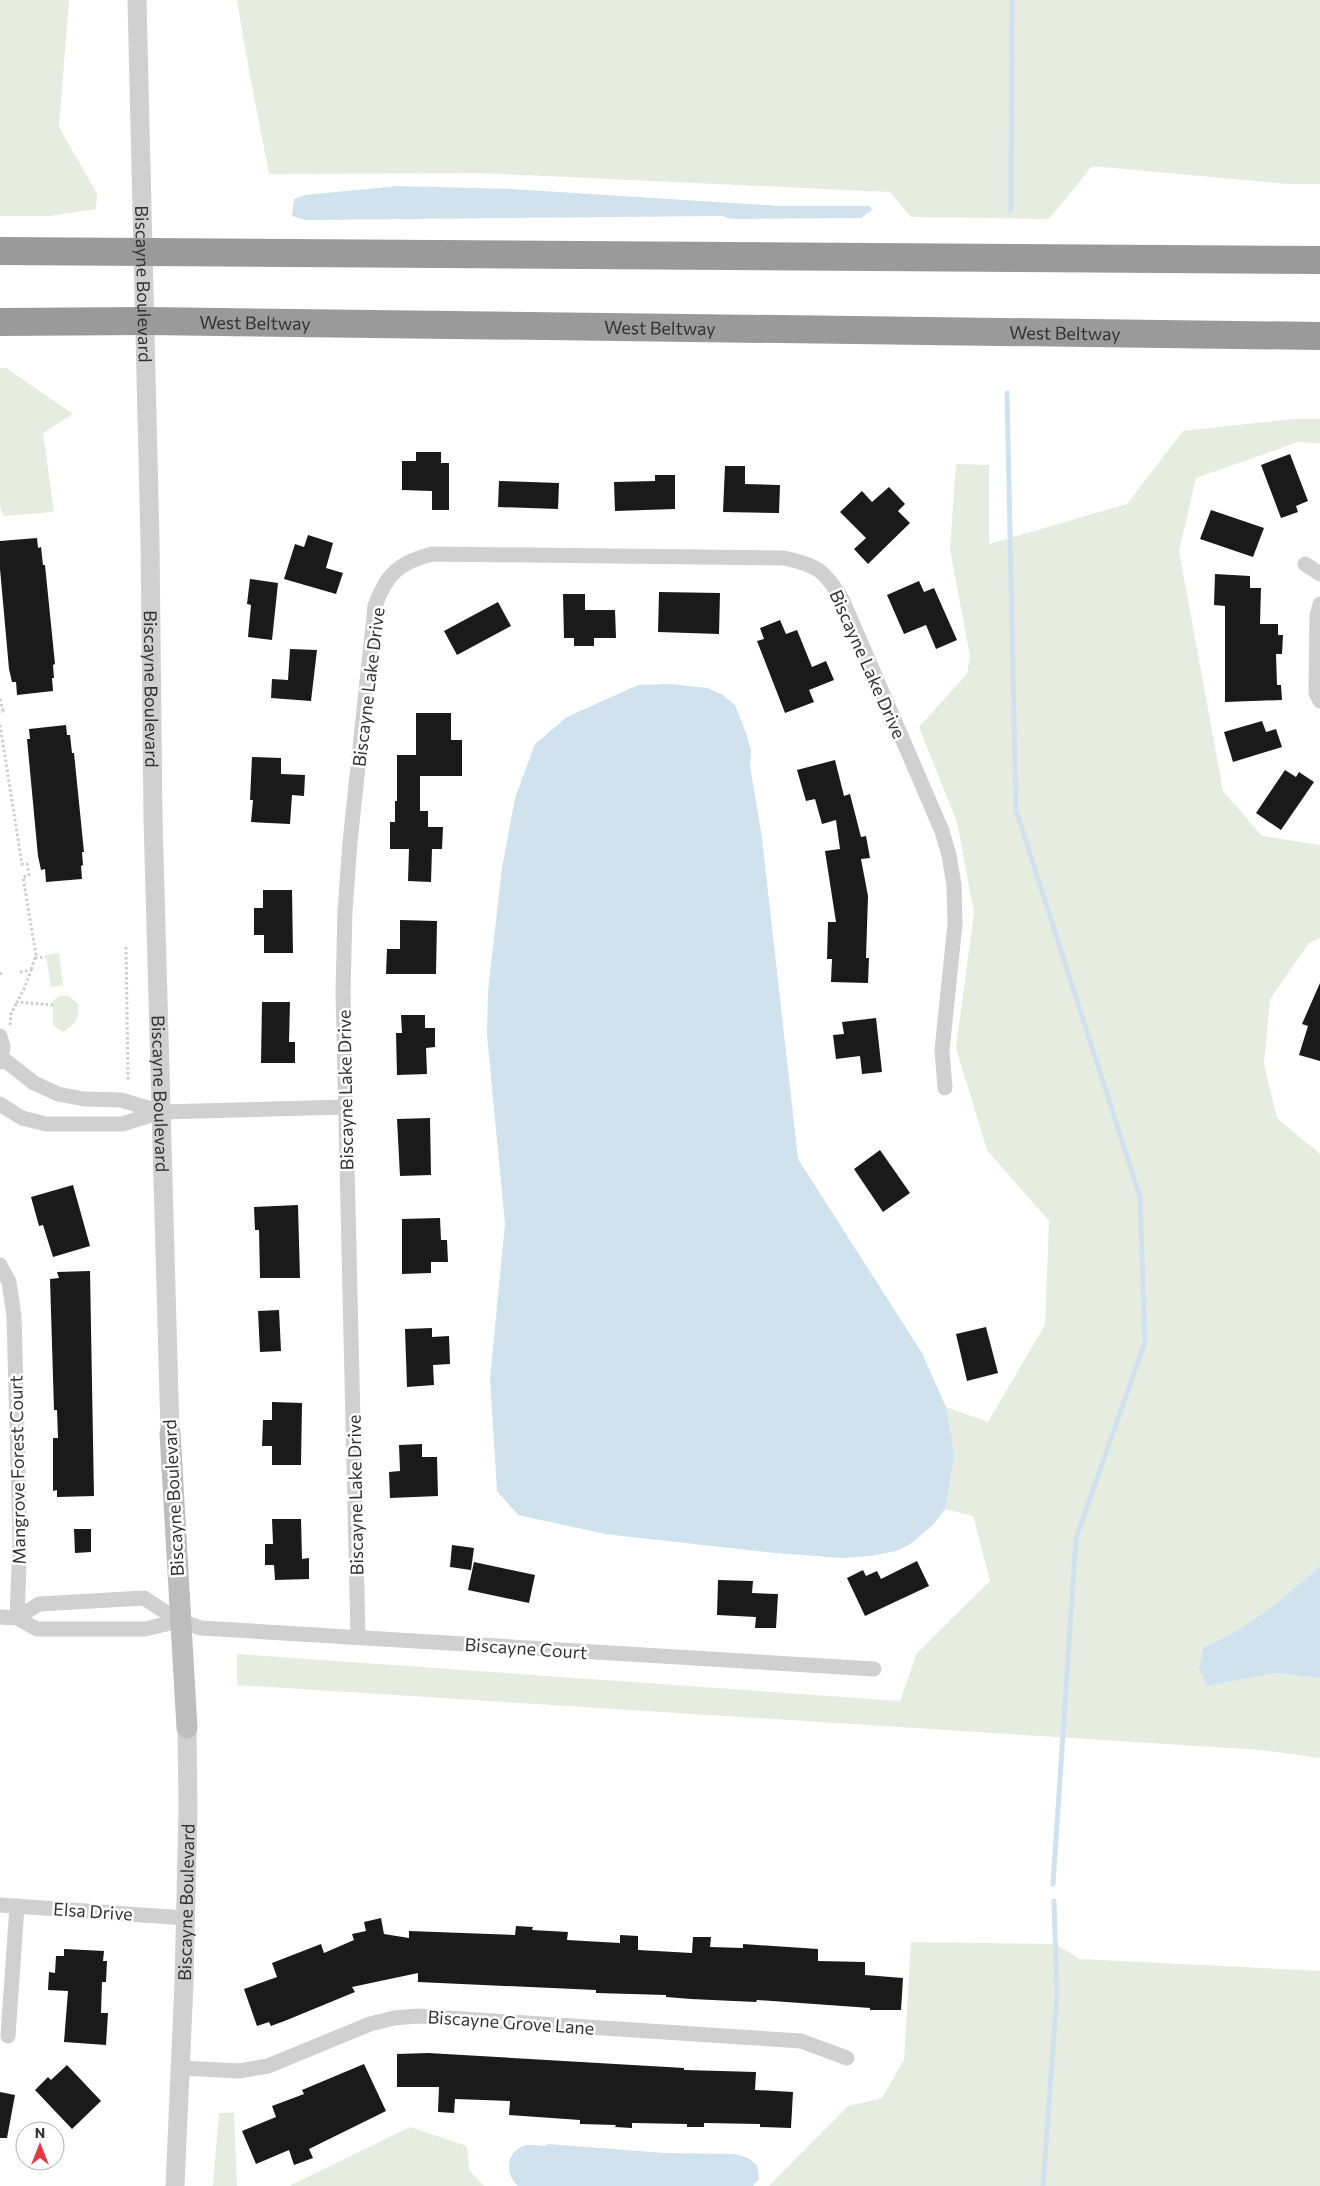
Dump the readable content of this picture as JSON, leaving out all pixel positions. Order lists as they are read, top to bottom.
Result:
{
  "streets": {
    "highway": ["West Beltway"],
    "main road": ["Biscayne Boulevard"],
    "street": [
      "Biscayne Lake Drive",
      "Mangrove Forest Court",
      "Biscayne Court",
      "Elsa Drive",
      "Biscayne Grove Lane"
    ]
  },
  "crossings": [
    ["Biscayne Boulevard", "Biscayne Court"],
    ["Biscayne Boulevard", "Elsa Drive"],
    ["Biscayne Boulevard", "Biscayne Grove Lane"],
    ["Biscayne Lake Drive", "Biscayne Court"]
  ],
  "north": "top"
}
